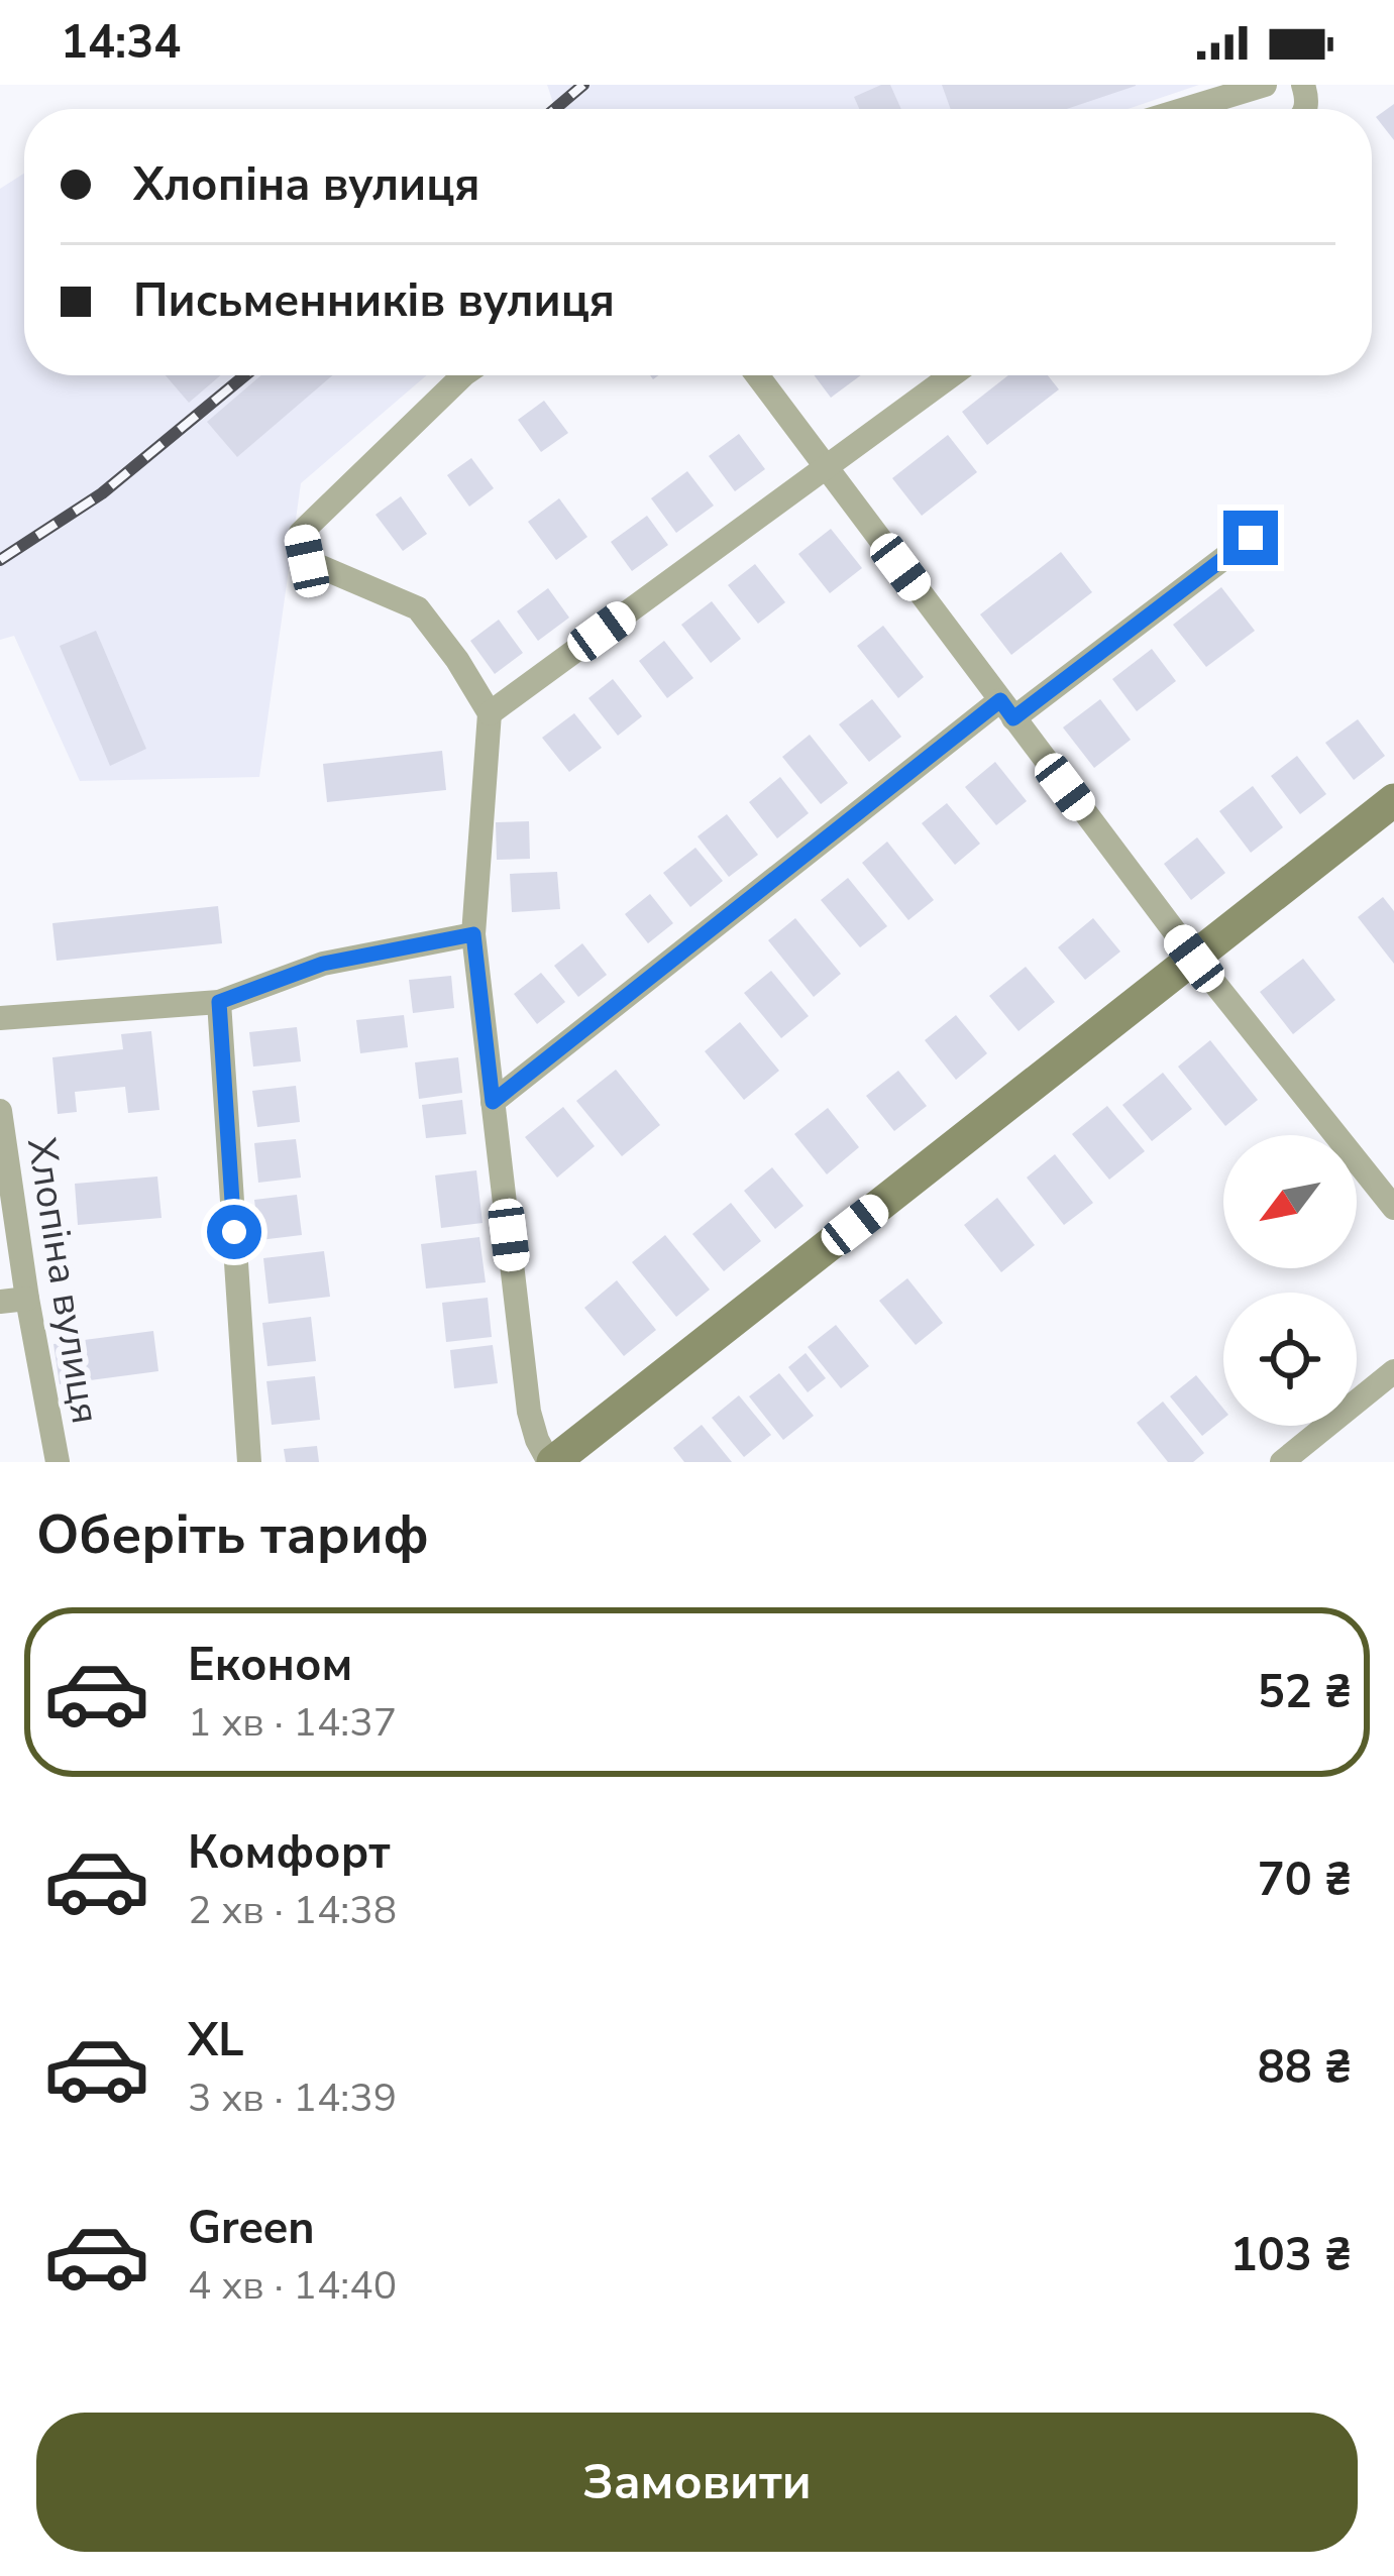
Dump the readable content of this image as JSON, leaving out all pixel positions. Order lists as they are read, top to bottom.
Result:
{
  "streets": {
    "street": ["Хлопіна вулиця"]
  },
  "north": "bottom left",
  "page": {
    "status": "14:34",
    "banner": ["Хлопіна вулиця", "Письменників вулиця"],
    "heading": "Оберіть тариф",
    "list": [
      {
        "name": "Економ",
        "note": "1 хв · 14:37",
        "value": "52 ₴"
      },
      {
        "name": "Комфорт",
        "note": "2 хв · 14:38",
        "value": "70 ₴"
      },
      {
        "name": "XL",
        "note": "3 хв · 14:39",
        "value": "88 ₴"
      },
      {
        "name": "Green",
        "note": "4 хв · 14:40",
        "value": "103 ₴"
      }
    ],
    "buttons": "Замовити"
  }
}
